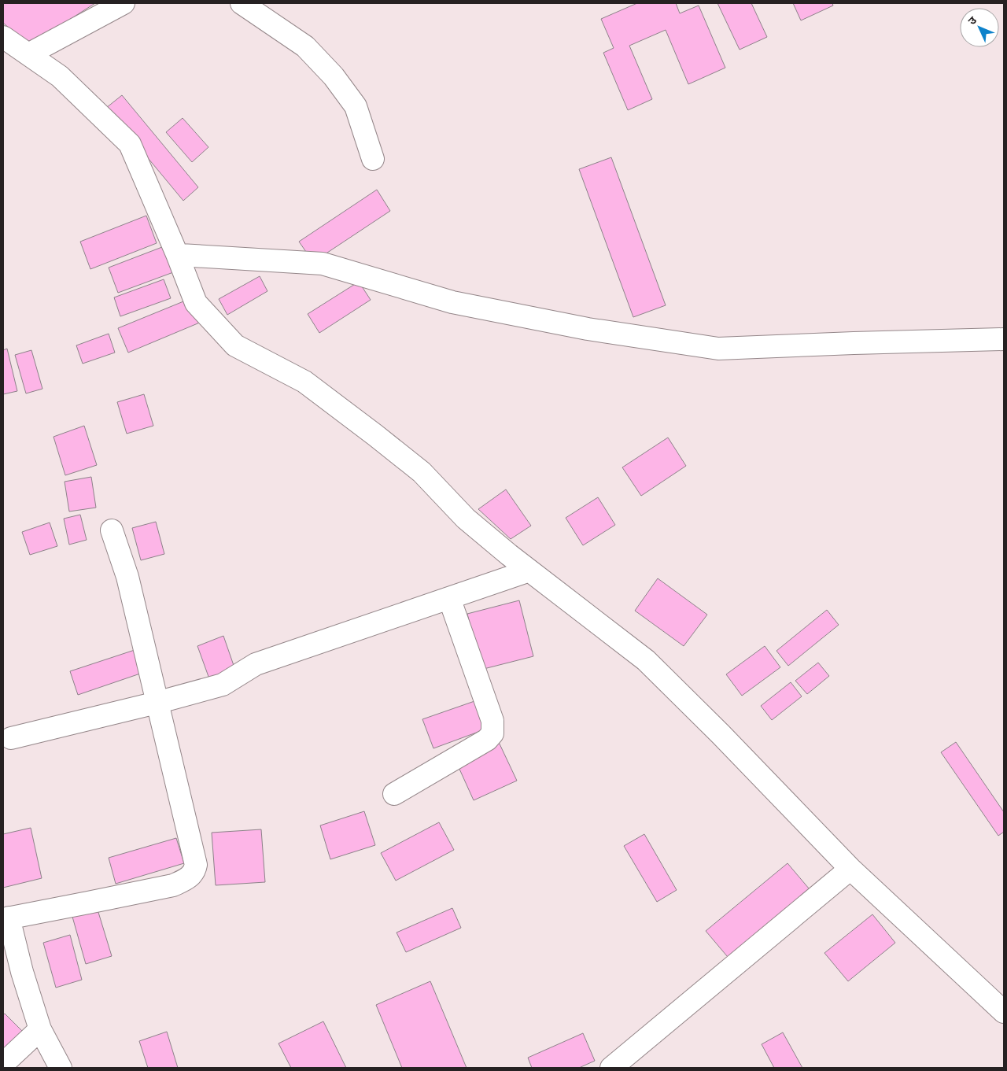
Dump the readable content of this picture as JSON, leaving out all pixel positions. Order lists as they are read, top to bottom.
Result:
{
  "north": "top left"
}
